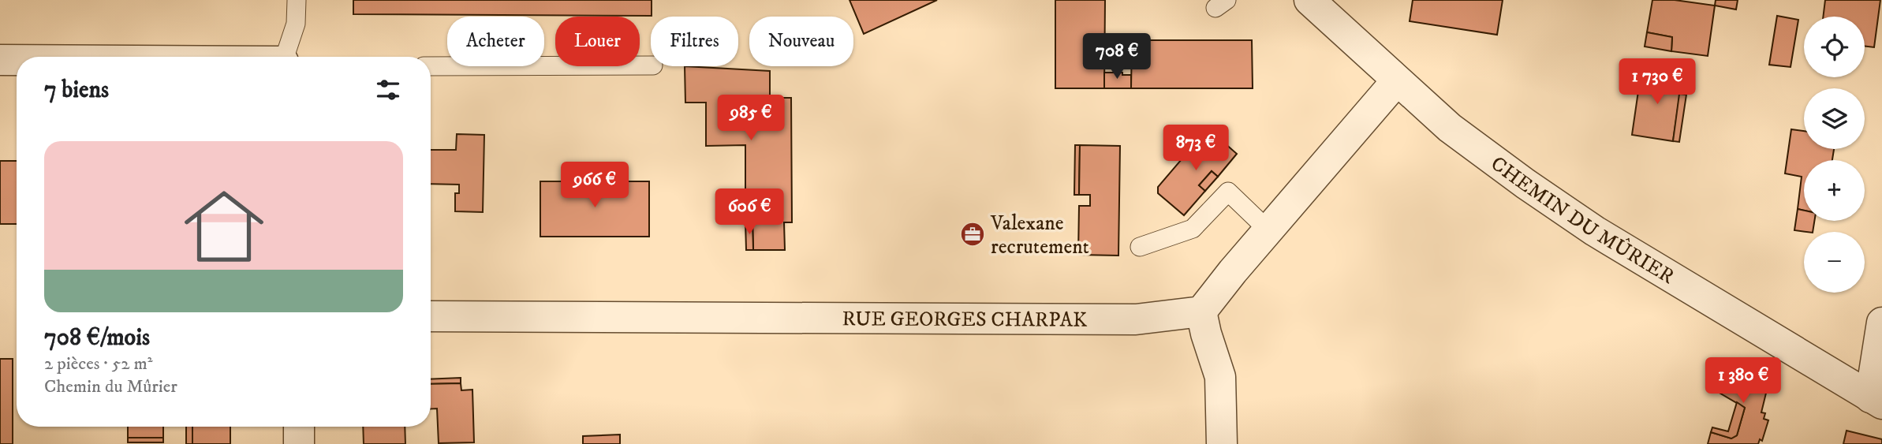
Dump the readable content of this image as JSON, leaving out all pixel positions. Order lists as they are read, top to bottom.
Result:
{
  "streets": {
    "street": ["CHEMIN DU MÛRIER", "RUE GEORGES CHARPAK"]
  },
  "places": {
    "office": ["Valexane recrutement"]
  },
  "page": {
    "map_buttons": ["+", "−"],
    "chip": [
      "Acheter",
      "Louer",
      "Filtres",
      "Nouveau"
    ],
    "price": [
      "708 €",
      "1 730 €",
      "985 €",
      "873 €",
      "966 €",
      "606 €",
      "1 380 €"
    ],
    "heading": "7 biens",
    "list": [
      {
        "name": "708 €/mois",
        "note": "2 pièces · 52 m² · Chemin du Mûrier"
      }
    ]
  }
}
